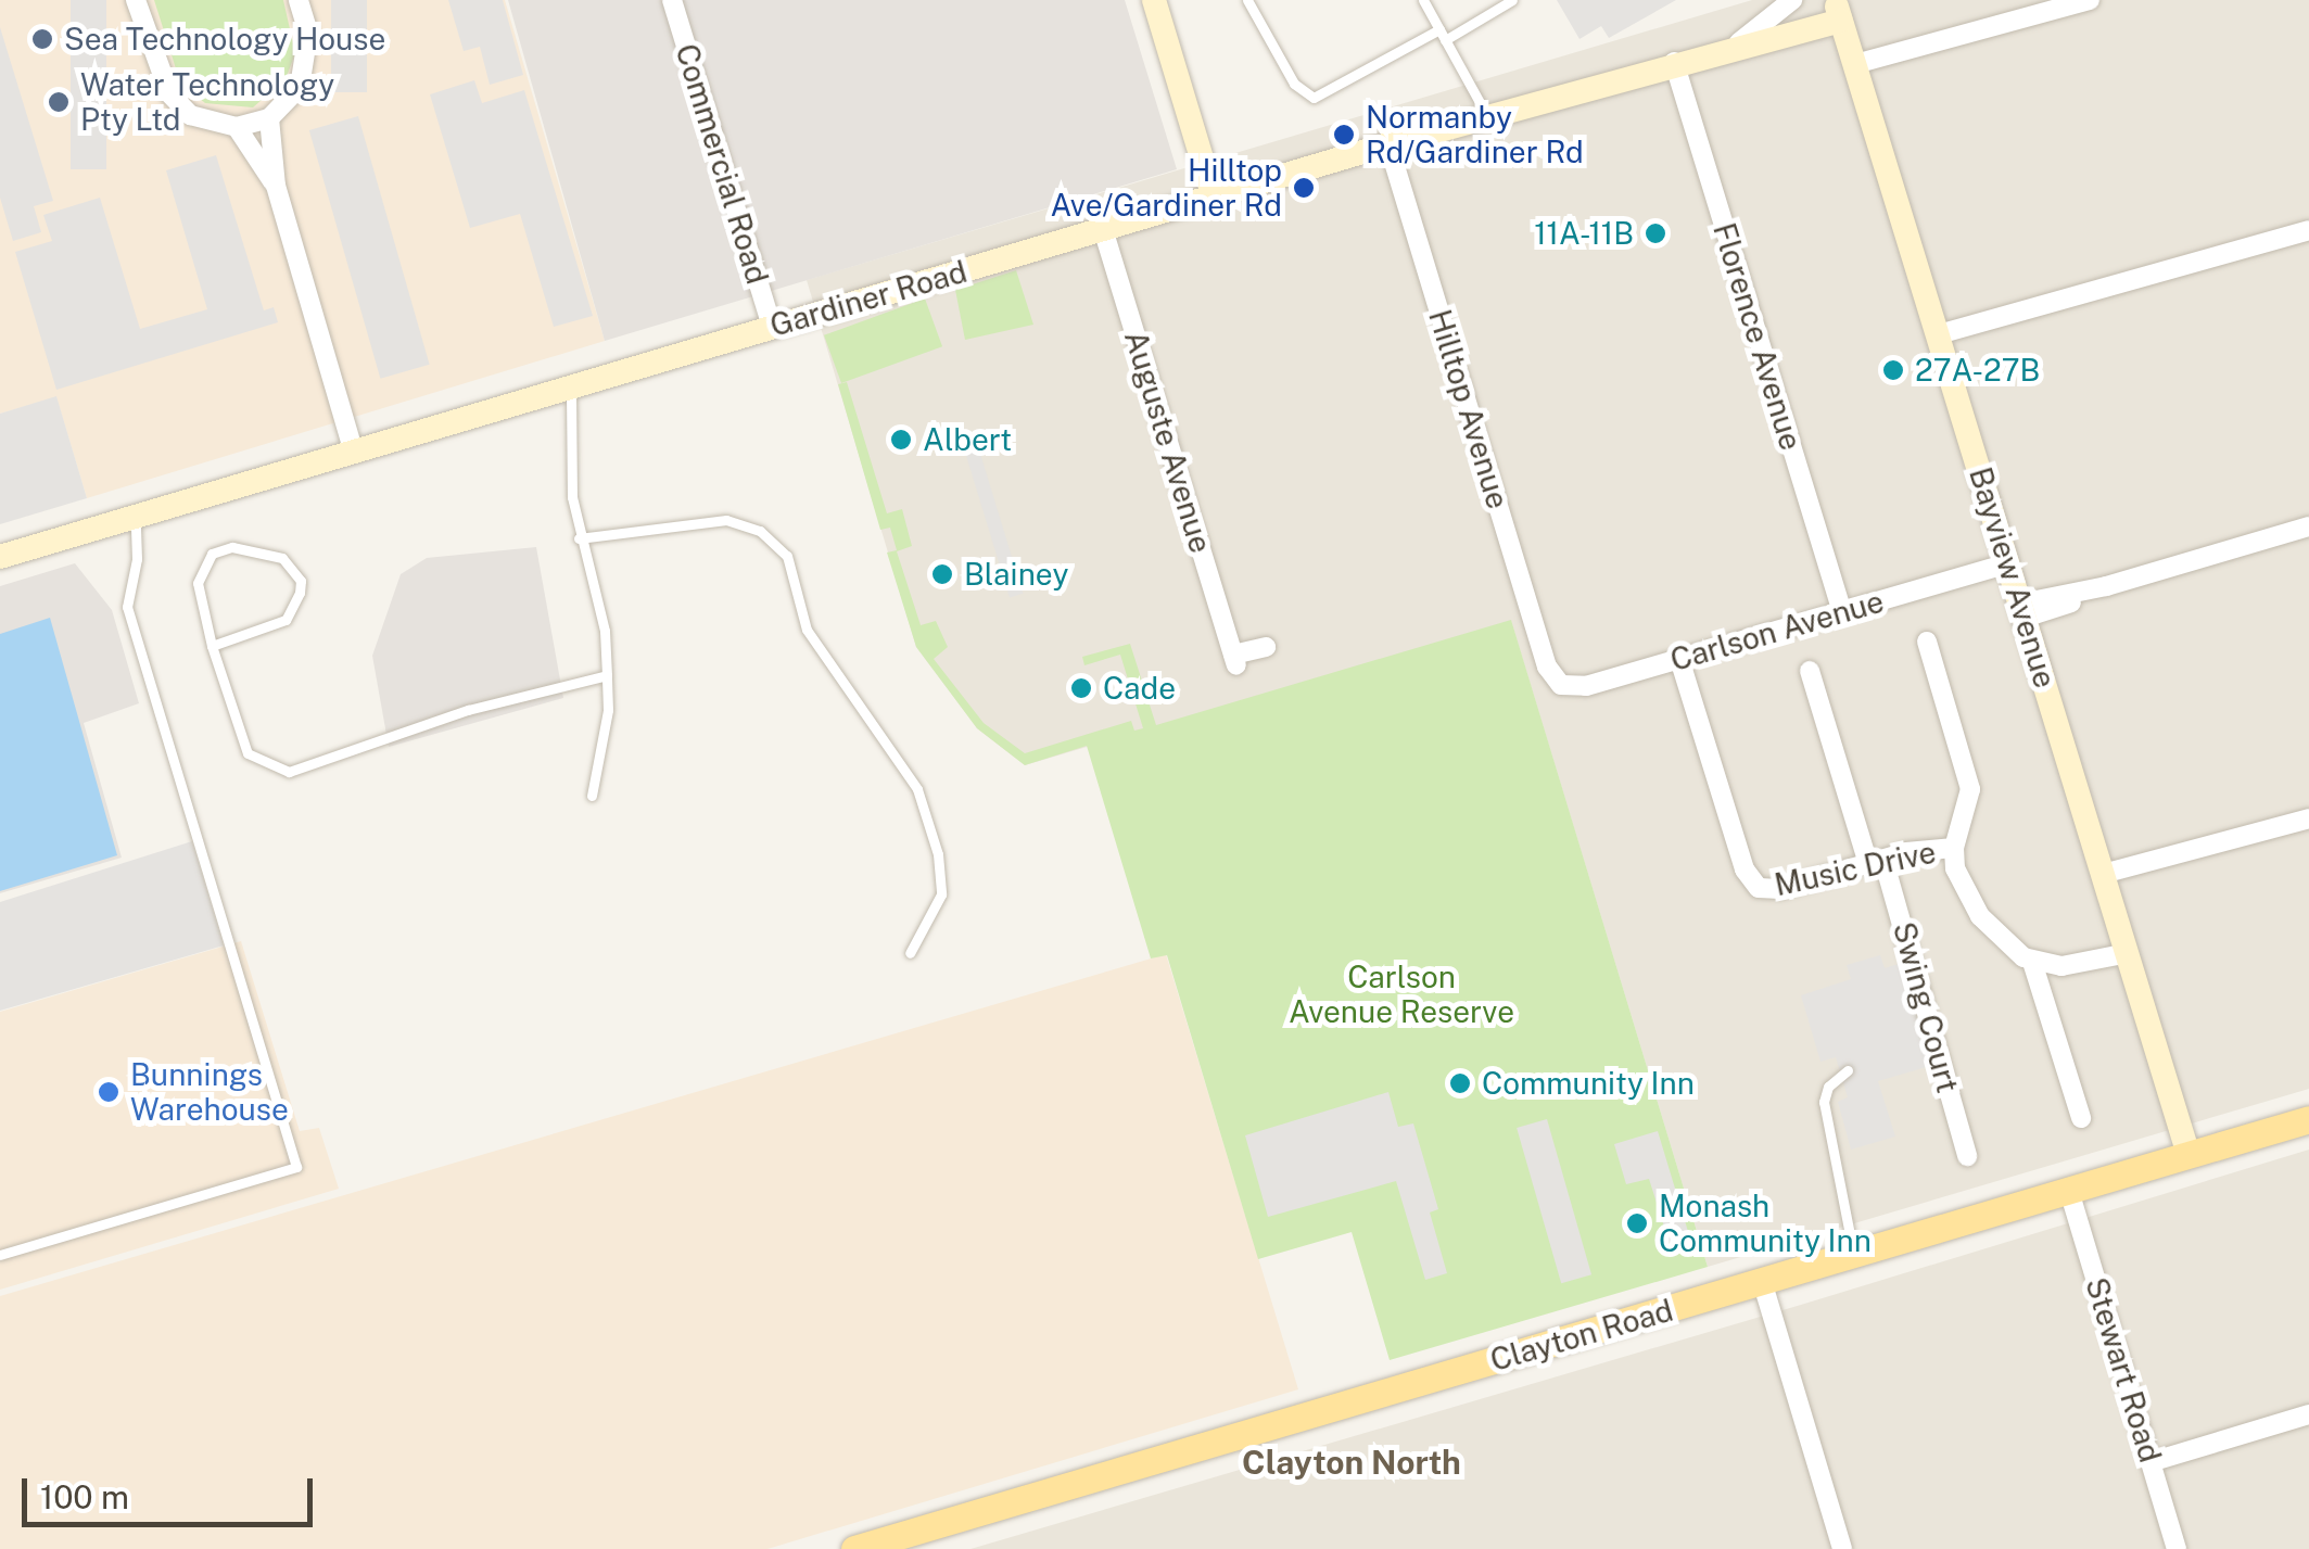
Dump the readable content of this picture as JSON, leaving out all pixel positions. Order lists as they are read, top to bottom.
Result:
{
  "streets": {
    "main road": ["Clayton Road"],
    "street": [
      "Commercial Road",
      "Gardiner Road",
      "Florence Avenue",
      "Hilltop Avenue",
      "Auguste Avenue",
      "Bayview Avenue",
      "Carlson Avenue",
      "Music Drive",
      "Swing Court",
      "Stewart Road"
    ]
  },
  "crossings": [
    ["Commercial Road", "Gardiner Road"],
    ["Gardiner Road", "Florence Avenue"],
    ["Gardiner Road", "Hilltop Avenue"],
    ["Gardiner Road", "Auguste Avenue"],
    ["Gardiner Road", "Bayview Avenue"],
    ["Florence Avenue", "Carlson Avenue"],
    ["Hilltop Avenue", "Carlson Avenue"],
    ["Bayview Avenue", "Carlson Avenue"],
    ["Bayview Avenue", "Clayton Road"],
    ["Carlson Avenue", "Music Drive"],
    ["Music Drive", "Swing Court"],
    ["Clayton Road", "Stewart Road"]
  ],
  "districts": ["Clayton North"],
  "parks": ["Carlson Avenue Reserve"],
  "places": [
    "Sea Technology House",
    "Water Technology Pty Ltd",
    "Normanby Rd/Gardiner Rd",
    "Hilltop Ave/Gardiner Rd",
    "11A-11B",
    "27A-27B",
    "Albert",
    "Blainey",
    "Cade",
    "Community Inn",
    "Bunnings Warehouse",
    "Monash Community Inn"
  ],
  "scale_bar": "100 m"
}
